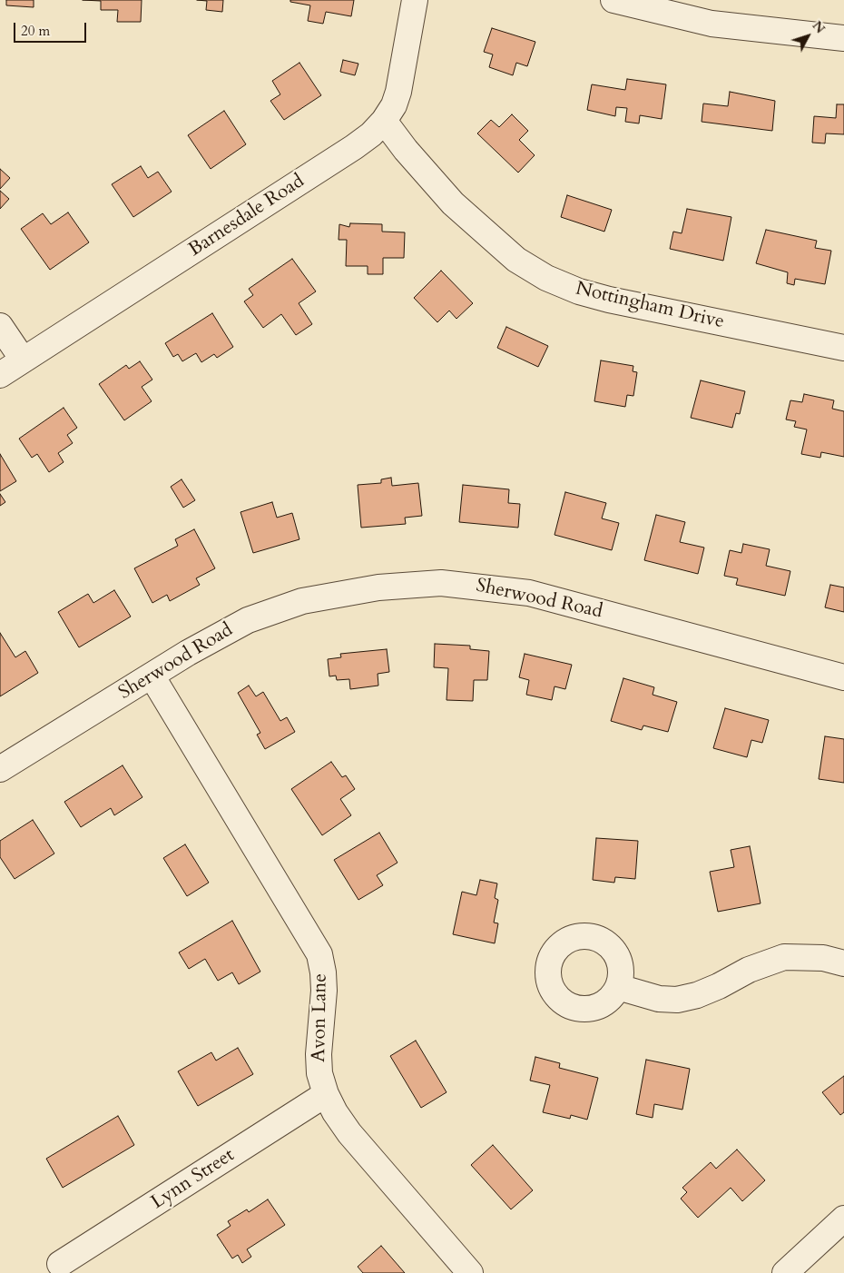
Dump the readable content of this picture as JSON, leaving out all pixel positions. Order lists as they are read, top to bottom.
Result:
{
  "streets": {
    "street": [
      "Barnesdale Road",
      "Nottingham Drive",
      "Sherwood Road",
      "Avon Lane",
      "Lynn Street"
    ]
  },
  "crossings": [
    ["Barnesdale Road", "Nottingham Drive"],
    ["Sherwood Road", "Avon Lane"],
    ["Avon Lane", "Lynn Street"]
  ],
  "scale_bar": "20 m",
  "north": "top right"
}
